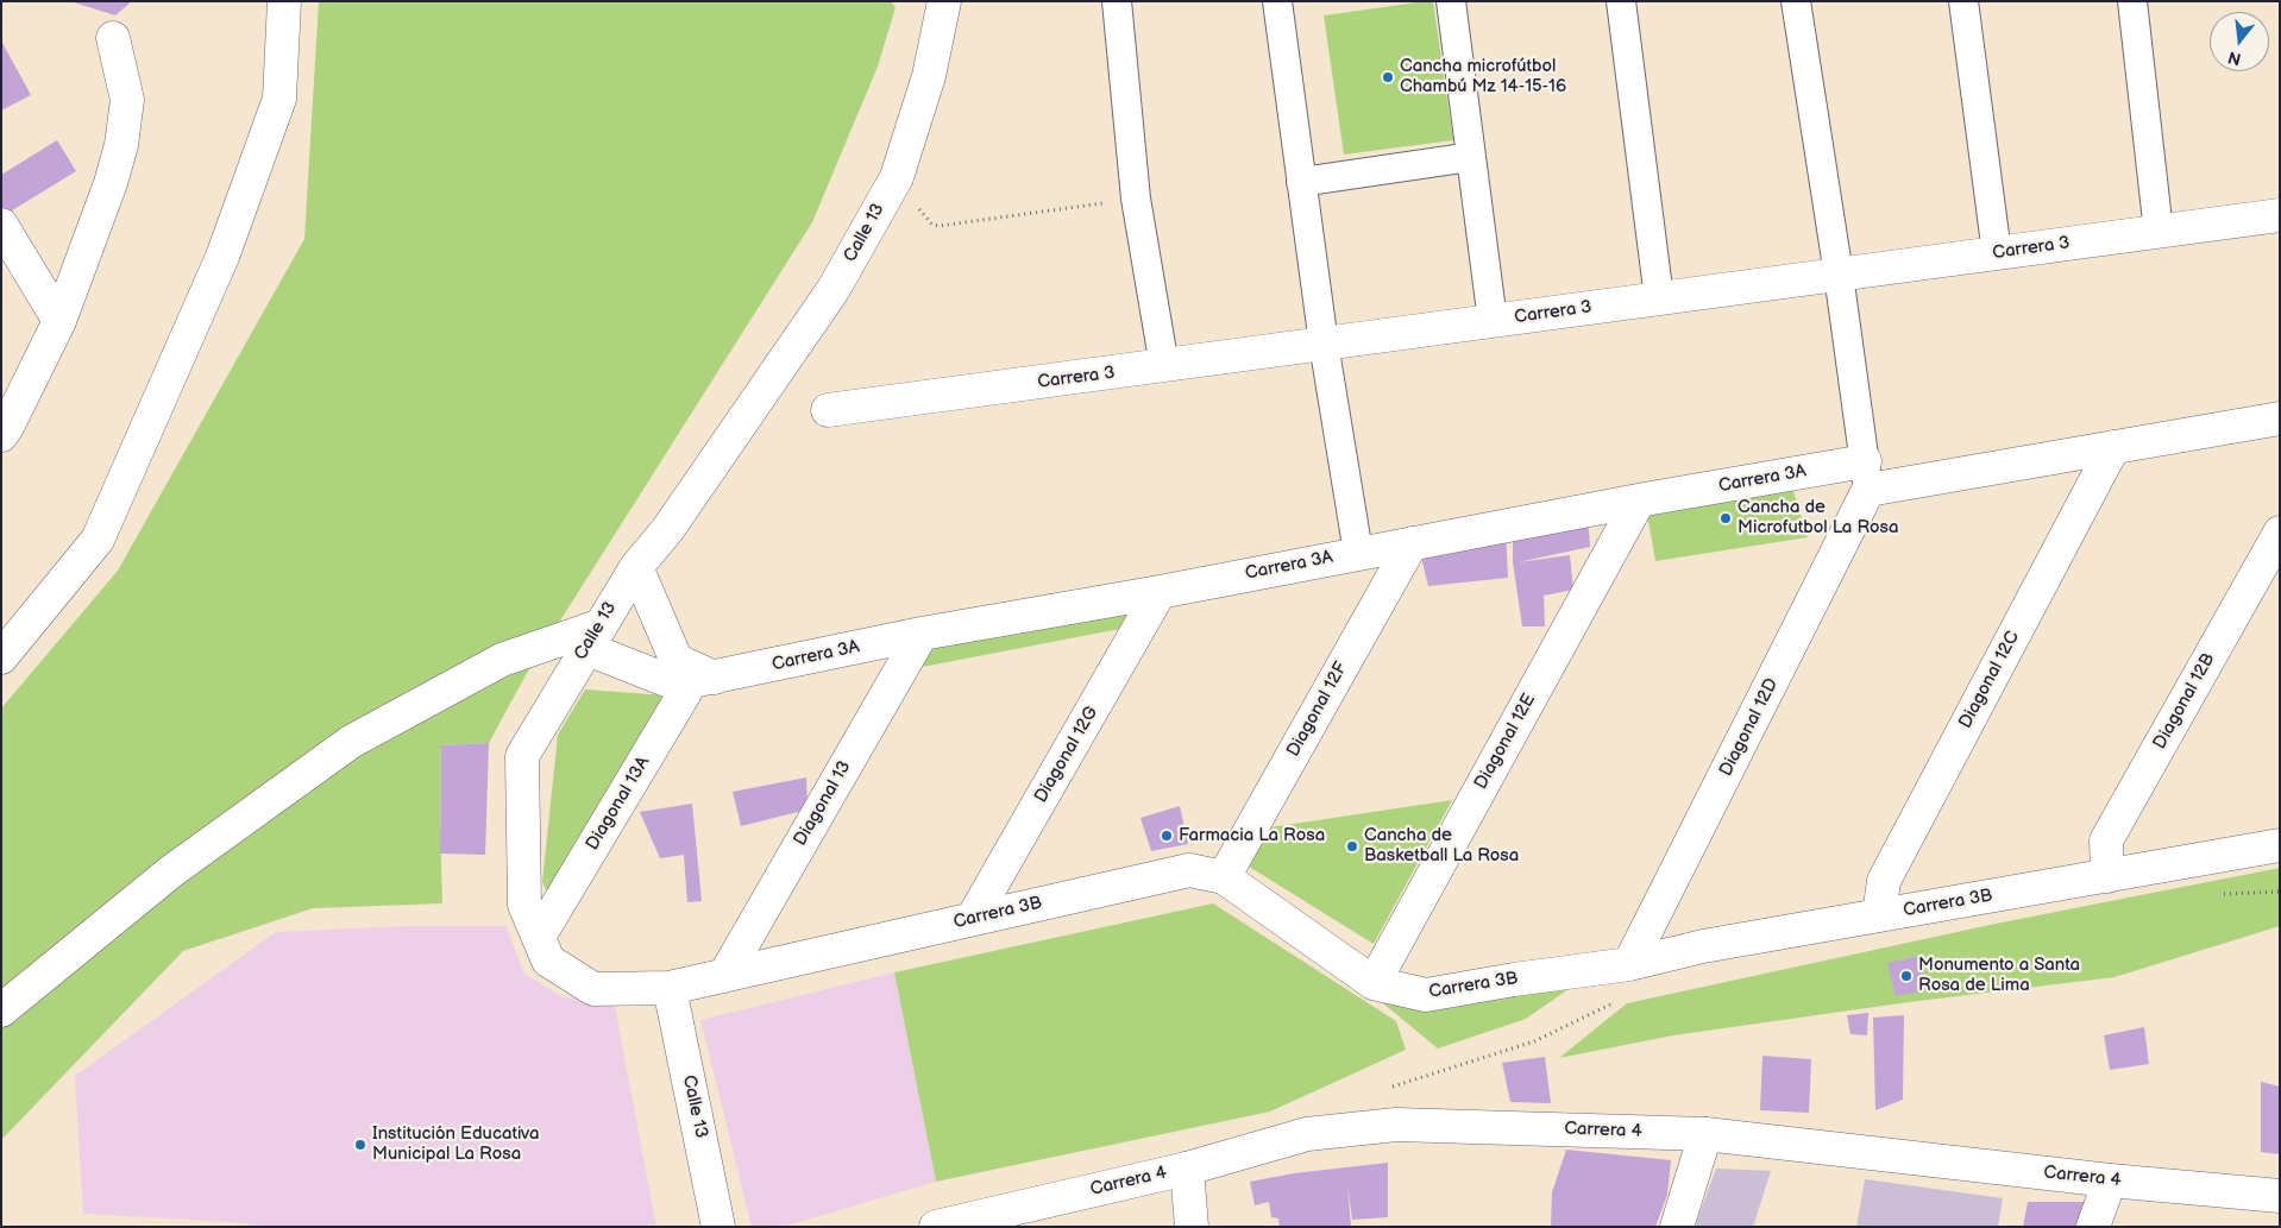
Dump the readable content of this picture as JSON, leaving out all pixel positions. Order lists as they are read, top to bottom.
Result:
{
  "streets": {
    "street": [
      "Calle 13",
      "Carrera 3",
      "Carrera 3A",
      "Diagonal 12C",
      "Diagonal 12B",
      "Diagonal 12F",
      "Diagonal 12D",
      "Diagonal 12E",
      "Diagonal 12G",
      "Diagonal 13A",
      "Diagonal 13",
      "Carrera 3B",
      "Carrera 4"
    ]
  },
  "crossings": [
    ["Calle 13", "Carrera 3A"],
    ["Calle 13", "Diagonal 13A"],
    ["Calle 13", "Carrera 3B"],
    ["Carrera 3A", "Diagonal 12C"],
    ["Carrera 3A", "Diagonal 12F"],
    ["Carrera 3A", "Diagonal 12D"],
    ["Carrera 3A", "Diagonal 12E"],
    ["Carrera 3A", "Diagonal 12G"],
    ["Carrera 3A", "Diagonal 13A"],
    ["Carrera 3A", "Diagonal 13"],
    ["Diagonal 12C", "Carrera 3B"],
    ["Diagonal 12B", "Carrera 3B"],
    ["Diagonal 12F", "Carrera 3B"],
    ["Diagonal 12D", "Carrera 3B"],
    ["Diagonal 12E", "Carrera 3B"],
    ["Diagonal 12G", "Carrera 3B"],
    ["Diagonal 13", "Carrera 3B"]
  ],
  "places": [
    "Cancha microfútbol Chambú Mz 14-15-16",
    "Cancha de Microfutbol La Rosa",
    "Farmacia La Rosa",
    "Cancha de Basketball La Rosa",
    "Monumento a Santa Rosa de Lima",
    "Institución Educativa Municipal La Rosa"
  ],
  "north": "bottom"
}
